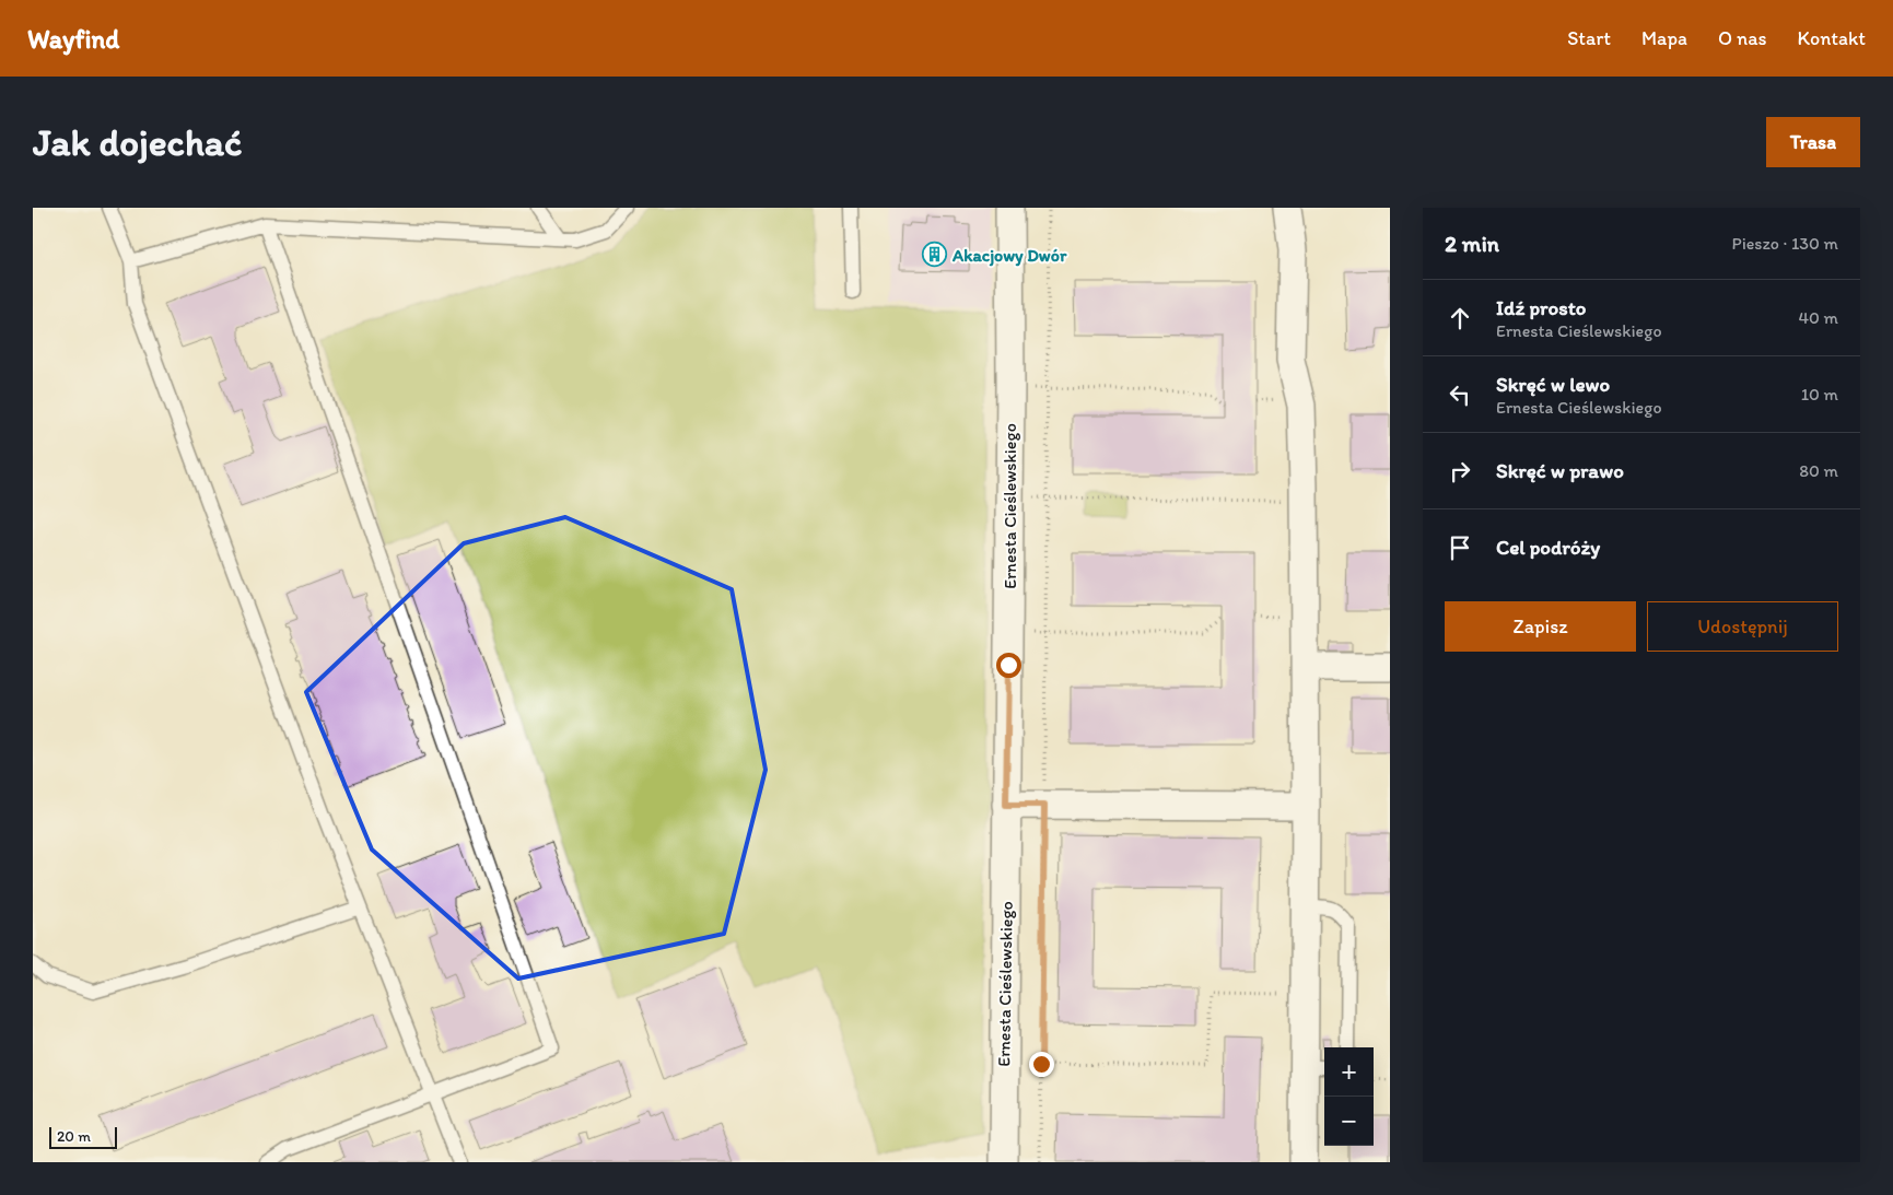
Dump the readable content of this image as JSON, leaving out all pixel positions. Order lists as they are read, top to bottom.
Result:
{
  "streets": {
    "street": ["Ernesta Cieślewskiego"]
  },
  "places": {
    "building": ["Akacjowy Dwór"]
  },
  "scale_bar": "20 m",
  "page": {
    "header": "Wayfind",
    "nav": [
      "Start",
      "Mapa",
      "O nas",
      "Kontakt"
    ],
    "buttons": [
      "Trasa",
      ["Zapisz", "Udostępnij"]
    ],
    "title": "Jak dojechać",
    "heading": ["2 min", "Pieszo · 130 m"],
    "list": [
      ["Idź prosto", "Ernesta Cieślewskiego", "40 m"],
      ["Skręć w lewo", "Ernesta Cieślewskiego", "10 m"],
      ["Skręć w prawo", "80 m"],
      "Cel podróży"
    ],
    "map_buttons": ["+", "−"],
    "scale": "20 m"
  }
}
